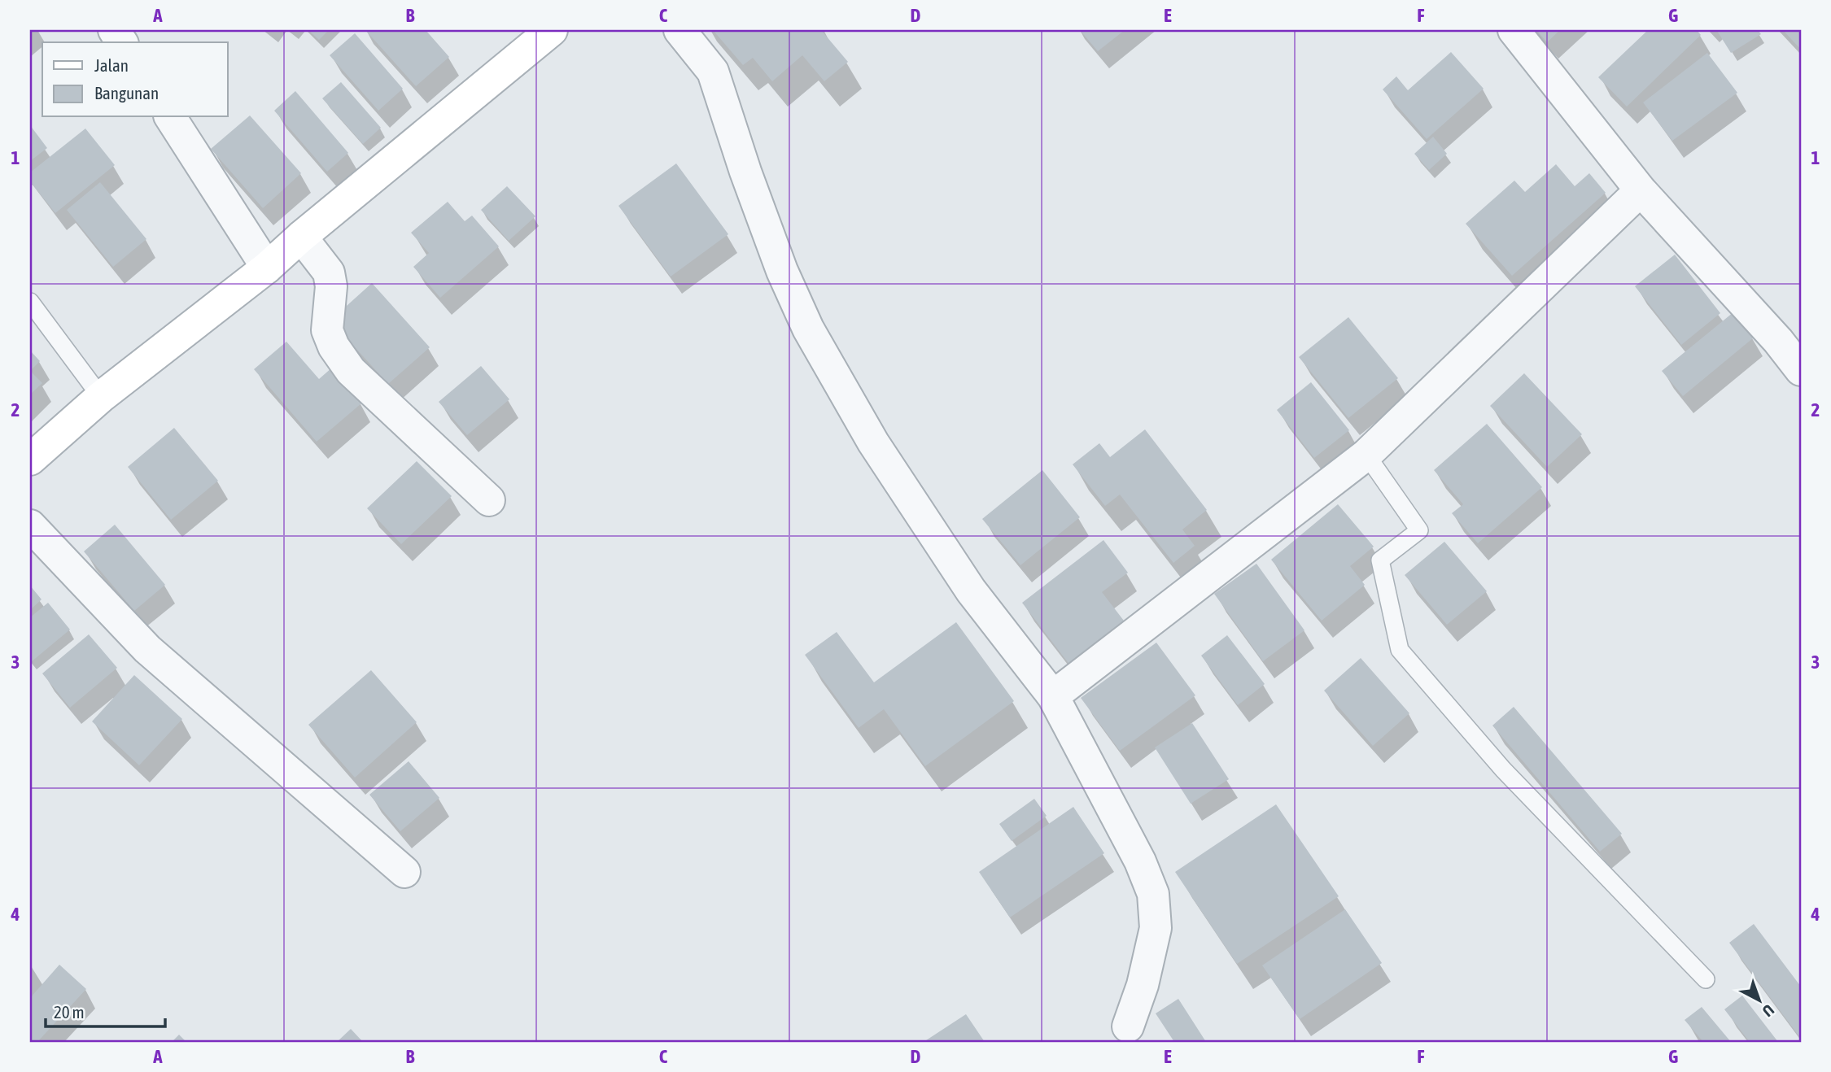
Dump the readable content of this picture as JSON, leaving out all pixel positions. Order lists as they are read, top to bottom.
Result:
{
  "legend": ["Jalan", "Bangunan"],
  "scale_bar": "20 m",
  "north": "bottom right",
  "grid": {
    "columns": [
      "A",
      "B",
      "C",
      "D",
      "E",
      "F",
      "G"
    ],
    "rows": [
      "1",
      "2",
      "3",
      "4"
    ]
  }
}
